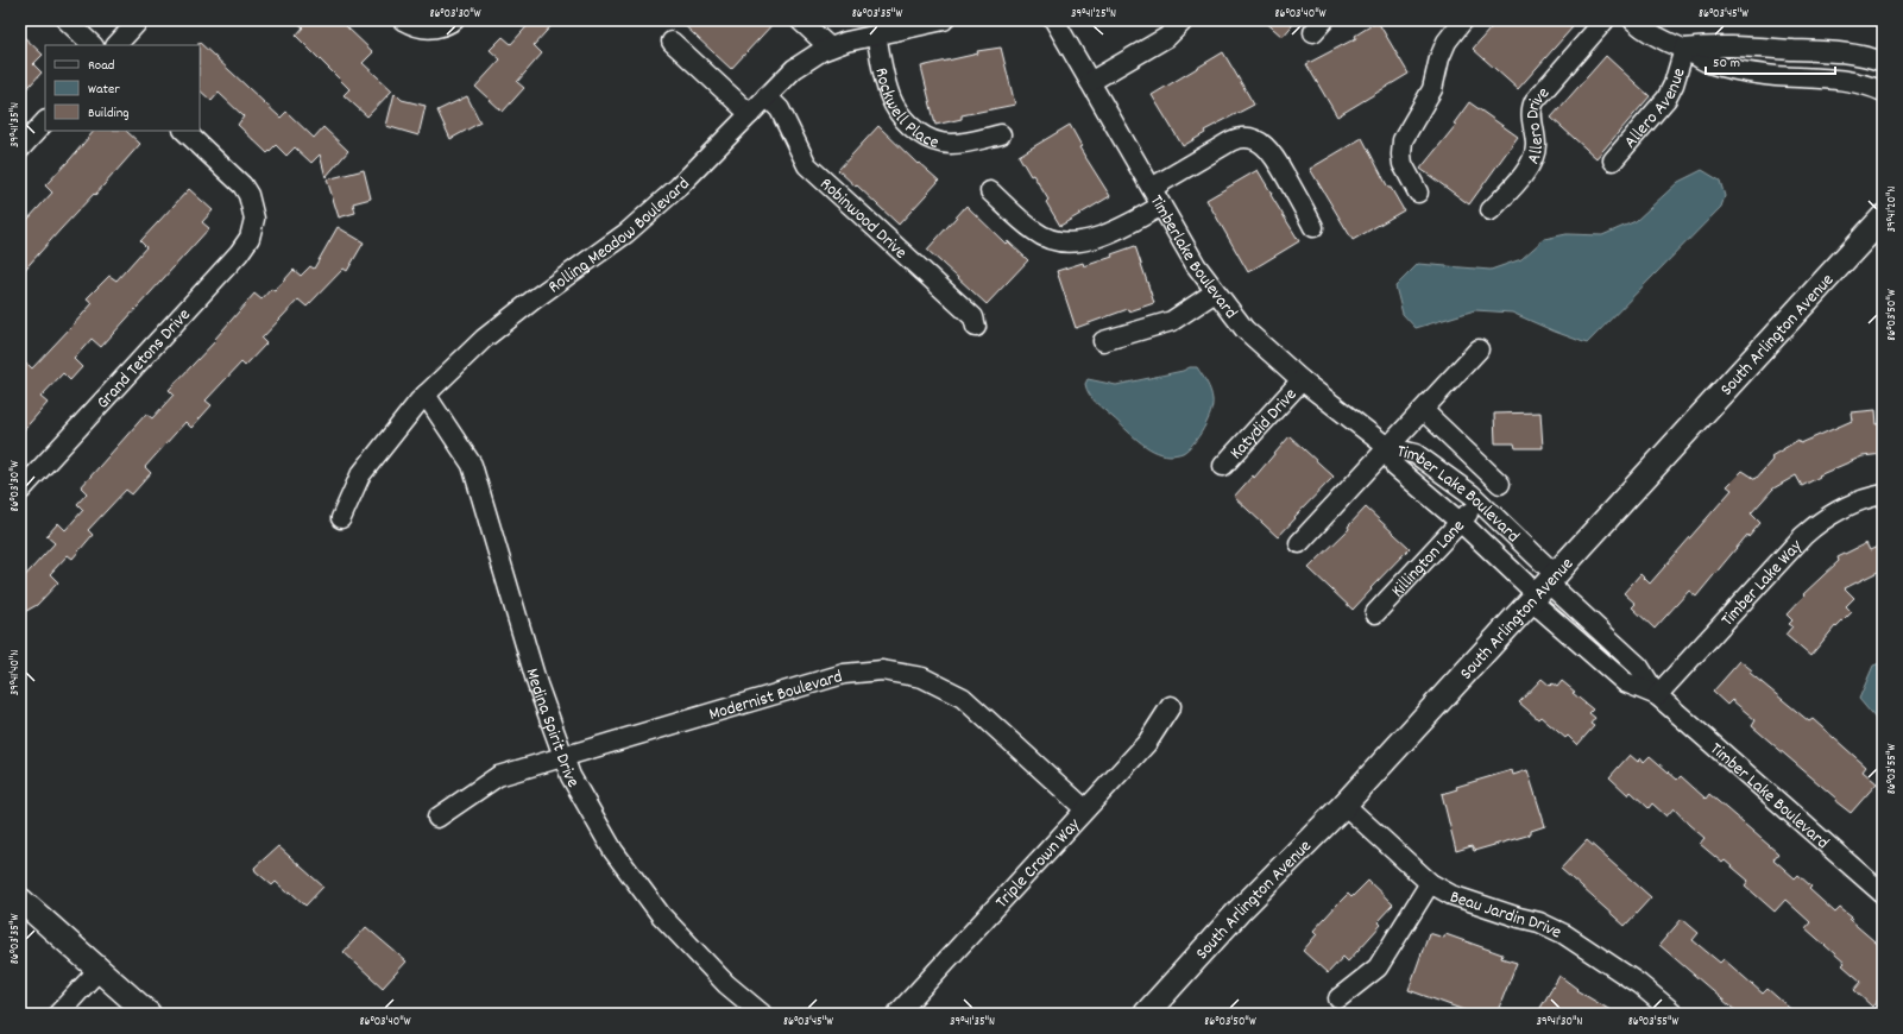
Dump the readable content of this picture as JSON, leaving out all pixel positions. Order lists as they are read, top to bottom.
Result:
{
  "streets": {
    "main road": ["South Arlington Avenue"],
    "street": [
      "Rockwell Place",
      "Allero Avenue",
      "Allero Drive",
      "Robinwood Drive",
      "Rolling Meadow Boulevard",
      "Timberlake Boulevard",
      "Grand Tetons Drive",
      "Katydid Drive",
      "Timber Lake Boulevard",
      "Killington Lane",
      "Timber Lake Way",
      "Modernist Boulevard",
      "Medina Spirit Drive",
      "Triple Crown Way",
      "Beau Jardin Drive"
    ]
  },
  "crossings": [
    ["Rockwell Place", "Rolling Meadow Boulevard"],
    ["Robinwood Drive", "Rolling Meadow Boulevard"],
    ["Rolling Meadow Boulevard", "Medina Spirit Drive"],
    ["Timberlake Boulevard", "Katydid Drive"],
    ["Timberlake Boulevard", "Timber Lake Boulevard"],
    ["South Arlington Avenue", "Timber Lake Boulevard"],
    ["South Arlington Avenue", "Beau Jardin Drive"],
    ["Timber Lake Boulevard", "Killington Lane"],
    ["Timber Lake Boulevard", "Timber Lake Way"],
    ["Modernist Boulevard", "Medina Spirit Drive"],
    ["Modernist Boulevard", "Triple Crown Way"]
  ],
  "legend": ["Road", "Water", "Building"],
  "scale_bar": "50 m",
  "coordinates": [
    "86°03'30\"W",
    "86°03'35\"W",
    "39°41'25\"N",
    "86°03'40\"W",
    "86°03'45\"W",
    "39°41'35\"N",
    "39°41'20\"N",
    "86°03'50\"W",
    "39°41'40\"N",
    "86°03'55\"W",
    "39°41'30\"N"
  ]
}
